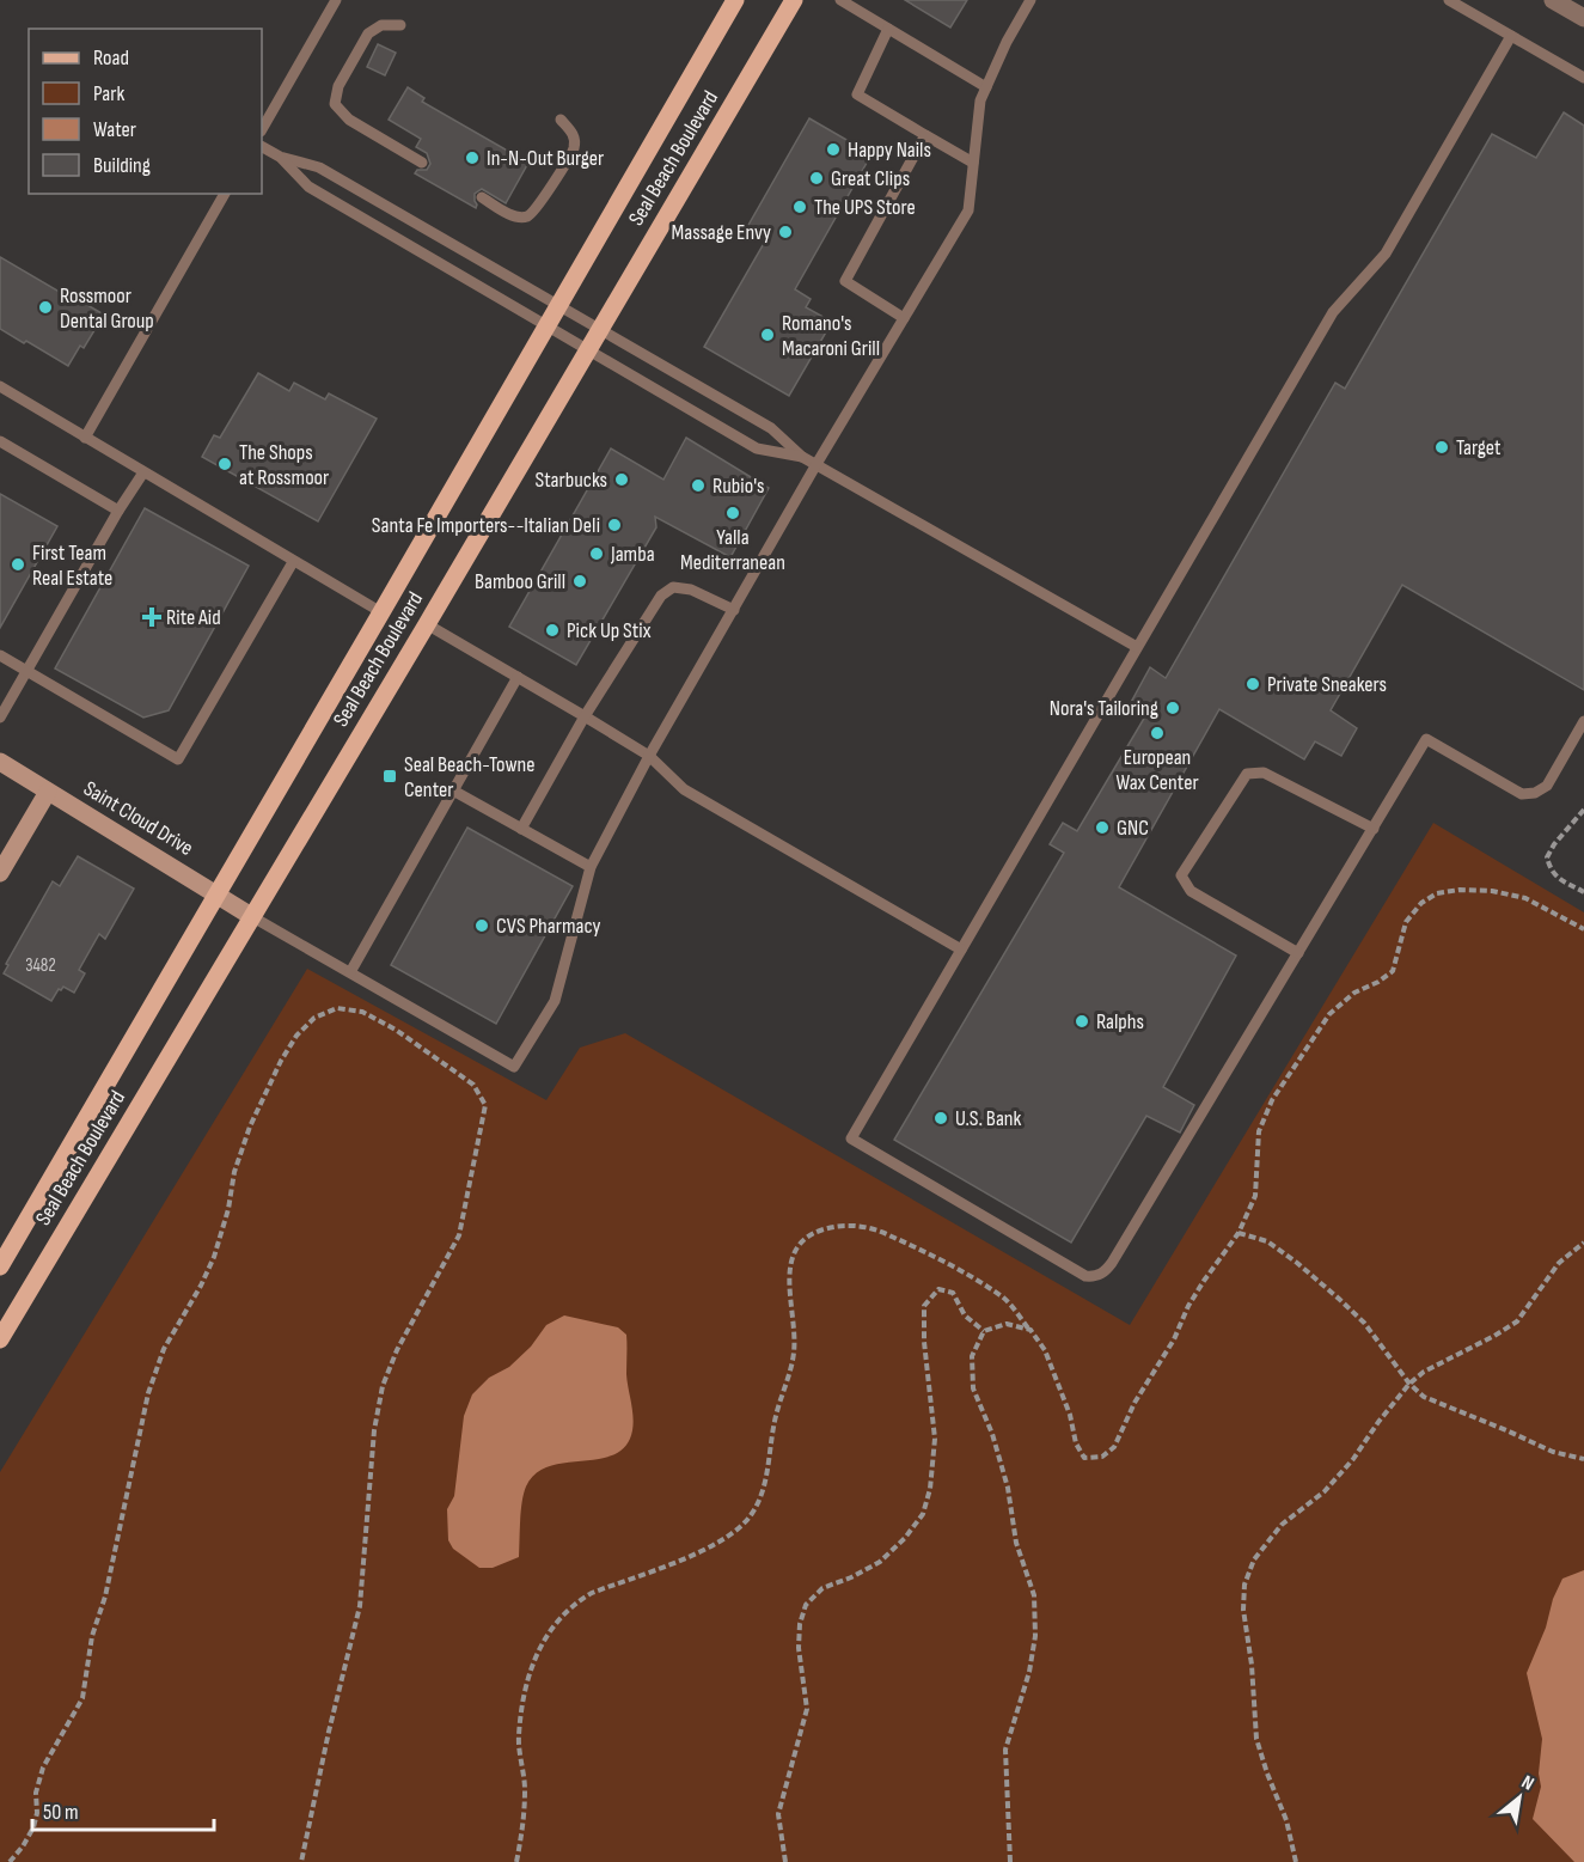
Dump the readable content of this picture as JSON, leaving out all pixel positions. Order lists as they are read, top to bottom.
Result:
{
  "streets": {
    "main road": ["Seal Beach Boulevard"],
    "street": ["Saint Cloud Drive"]
  },
  "crossings": [
    ["Seal Beach Boulevard", "Saint Cloud Drive"]
  ],
  "places": {
    "other": [
      "Happy Nails",
      "In-N-Out Burger",
      "Great Clips",
      "The UPS Store",
      "Massage Envy",
      "Rossmoor Dental Group",
      "Romano's Macaroni Grill",
      "Target",
      "The Shops at Rossmoor",
      "Starbucks",
      "Rubio's",
      "Yalla Mediterranean",
      "Santa Fe Importers--Italian Deli",
      "Jamba",
      "First Team Real Estate",
      "Bamboo Grill",
      "Pick Up Stix",
      "Private Sneakers",
      "Nora's Tailoring",
      "European Wax Center",
      "GNC",
      "CVS Pharmacy",
      "Ralphs",
      "U.S. Bank"
    ],
    "health": ["Rite Aid"],
    "transit": ["Seal Beach-Towne Center"]
  },
  "house_numbers": ["3482"],
  "legend": [
    "Road",
    "Park",
    "Water",
    "Building"
  ],
  "scale_bar": "50 m",
  "north": "top right"
}
